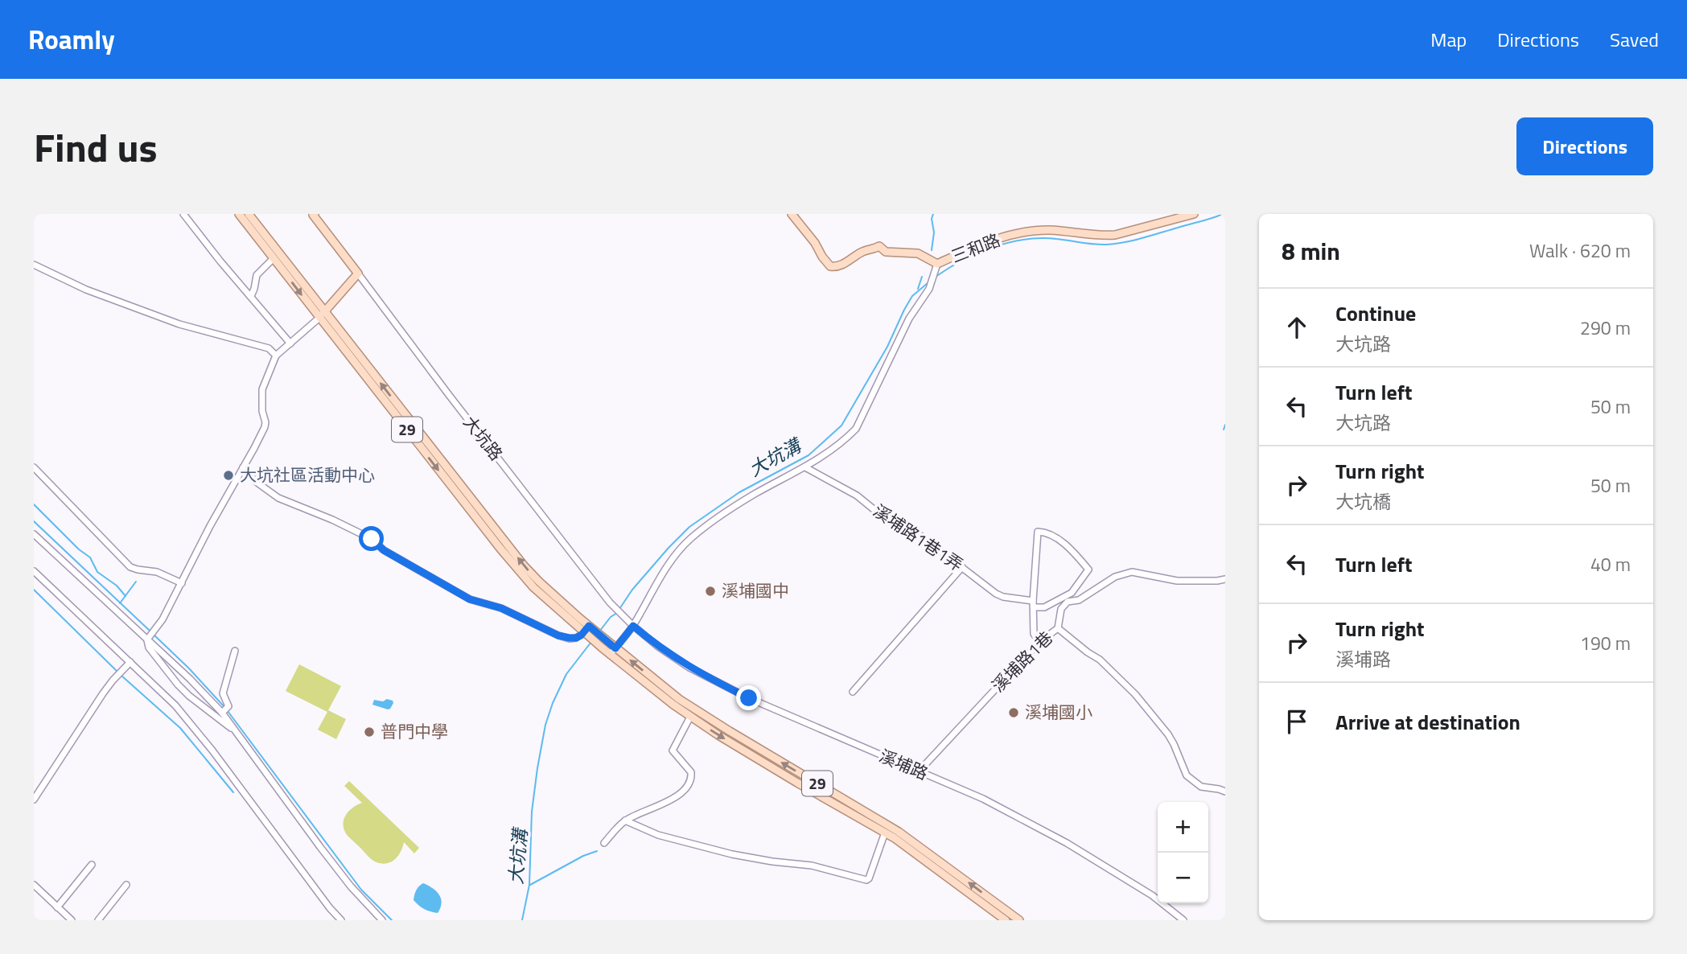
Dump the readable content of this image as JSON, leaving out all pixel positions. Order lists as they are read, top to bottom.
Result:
{
  "streets": {
    "main road": ["三和路", "29", "大坑路"],
    "street": ["溪埔路1巷1弄", "溪埔路1巷", "溪埔路"]
  },
  "crossings": [
    ["大坑路", "溪埔路"],
    ["溪埔路1巷1弄", "溪埔路1巷"],
    ["溪埔路1巷", "溪埔路"]
  ],
  "water": ["大坑溝"],
  "places": [
    "大坑社區活動中心",
    "溪埔國中",
    "溪埔國小",
    "普門中學"
  ],
  "page": {
    "header": "Roamly",
    "nav": ["Map", "Directions", "Saved"],
    "title": "Find us",
    "buttons": "Directions",
    "heading": ["8 min", "Walk · 620 m"],
    "list": [
      ["Continue", "大坑路", "290 m"],
      ["Turn left", "大坑路", "50 m"],
      ["Turn right", "大坑橋", "50 m"],
      ["Turn left", "40 m"],
      ["Turn right", "溪埔路", "190 m"],
      "Arrive at destination"
    ],
    "map_buttons": ["+", "−"]
  }
}
